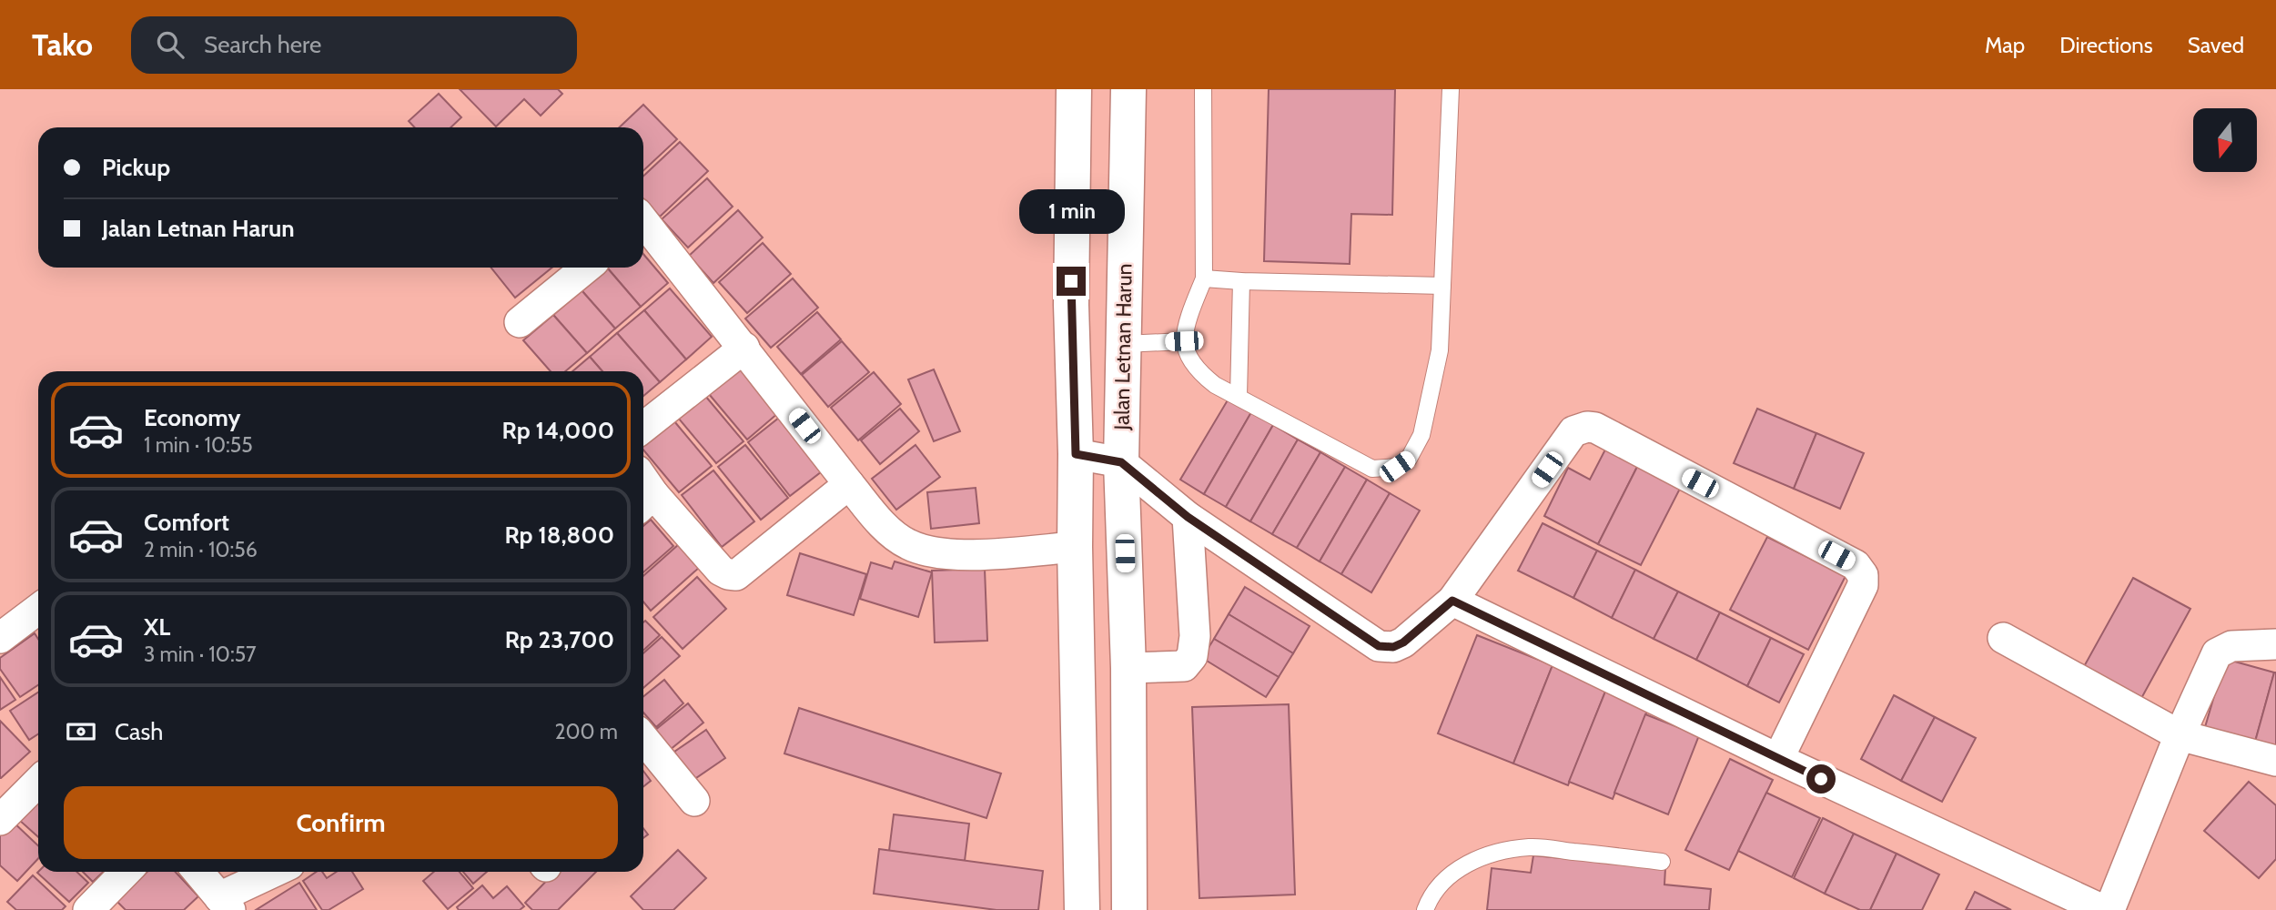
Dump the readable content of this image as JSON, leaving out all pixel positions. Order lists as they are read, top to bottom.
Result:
{
  "streets": {
    "main road": ["Jalan Letnan Harun"]
  },
  "north": "bottom",
  "page": {
    "header": "Tako",
    "search": "Search here",
    "nav": ["Map", "Directions", "Saved"],
    "banner": ["Pickup", "Jalan Letnan Harun"],
    "bubble": "1 min",
    "list": [
      {
        "name": "Economy",
        "note": "1 min · 10:55",
        "value": "Rp 14,000"
      },
      {
        "name": "Comfort",
        "note": "2 min · 10:56",
        "value": "Rp 18,800"
      },
      {
        "name": "XL",
        "note": "3 min · 10:57",
        "value": "Rp 23,700"
      }
    ],
    "pay": ["Cash", "200 m"],
    "buttons": "Confirm"
  }
}
